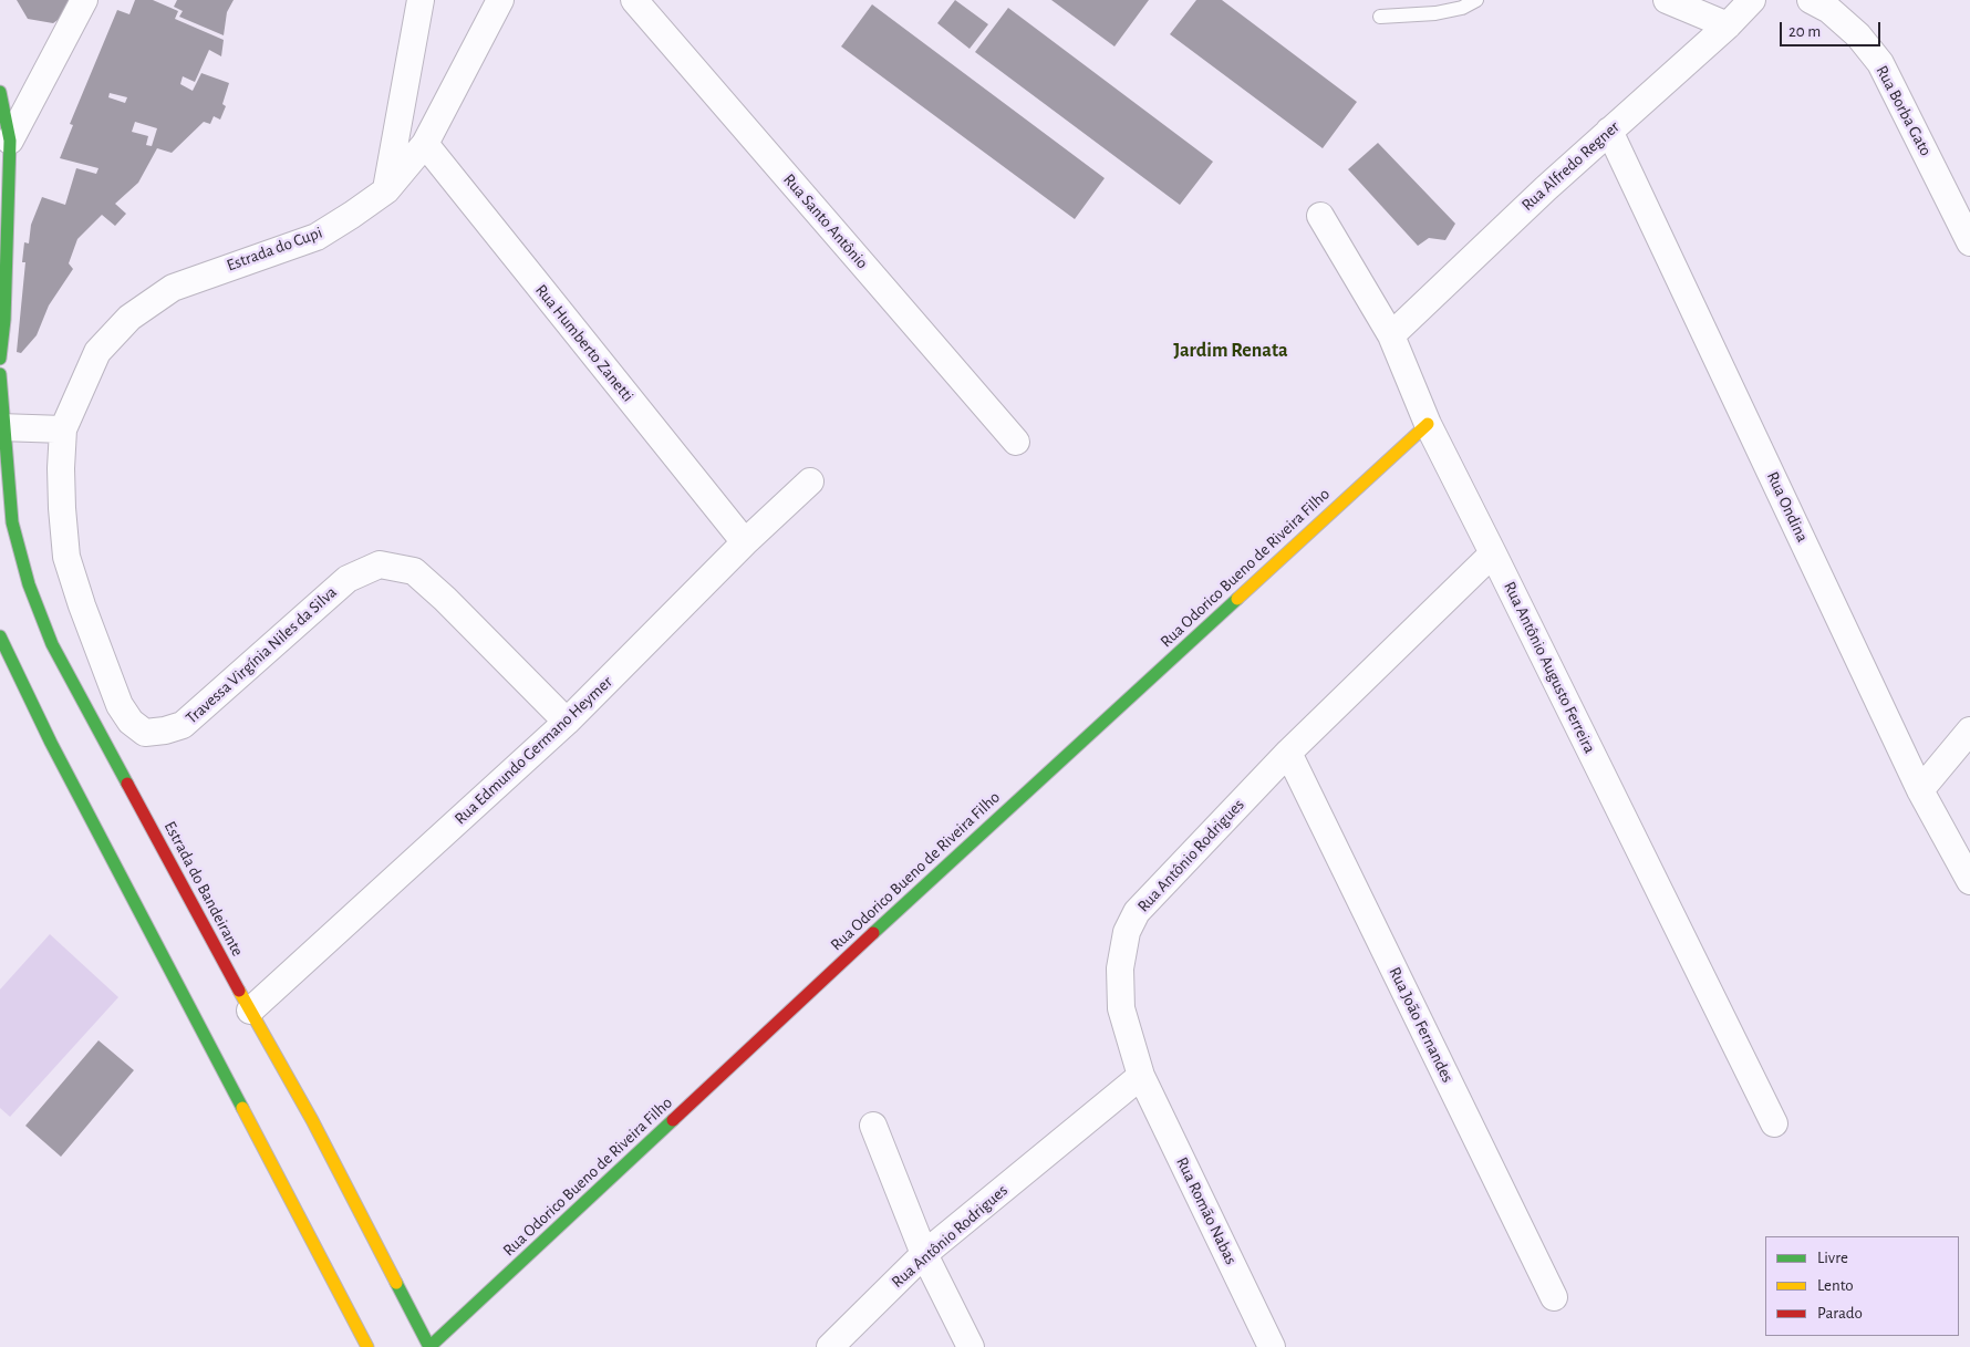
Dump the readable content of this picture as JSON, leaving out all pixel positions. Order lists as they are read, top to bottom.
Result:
{
  "streets": {
    "main road": ["Rua Odorico Bueno de Riveira Filho", "Estrada do Bandeirante"],
    "street": [
      "Rua Borba Gato",
      "Rua Alfredo Regner",
      "Rua Santo Antônio",
      "Estrada do Cupi",
      "Rua Humberto Zanetti",
      "Rua Ondina",
      "Travessa Virgínia Niles da Silva",
      "Rua Antônio Augusto Ferreira",
      "Rua Edmundo Germano Heymer",
      "Rua Antônio Rodrigues",
      "Rua João Fernandes",
      "Rua Romão Nabas"
    ]
  },
  "crossings": [
    ["Rua Alfredo Regner", "Rua Ondina"],
    ["Rua Alfredo Regner", "Rua Antônio Augusto Ferreira"],
    ["Estrada do Cupi", "Rua Humberto Zanetti"],
    ["Estrada do Cupi", "Travessa Virgínia Niles da Silva"],
    ["Rua Humberto Zanetti", "Rua Edmundo Germano Heymer"],
    ["Rua Odorico Bueno de Riveira Filho", "Rua Antônio Augusto Ferreira"],
    ["Rua Odorico Bueno de Riveira Filho", "Estrada do Bandeirante"],
    ["Travessa Virgínia Niles da Silva", "Rua Edmundo Germano Heymer"],
    ["Rua Antônio Augusto Ferreira", "Rua Antônio Rodrigues"],
    ["Rua Edmundo Germano Heymer", "Estrada do Bandeirante"],
    ["Rua Antônio Rodrigues", "Rua João Fernandes"],
    ["Rua Antônio Rodrigues", "Rua Romão Nabas"]
  ],
  "districts": ["Jardim Renata"],
  "legend": ["Livre", "Lento", "Parado"],
  "scale_bar": "20 m"
}
